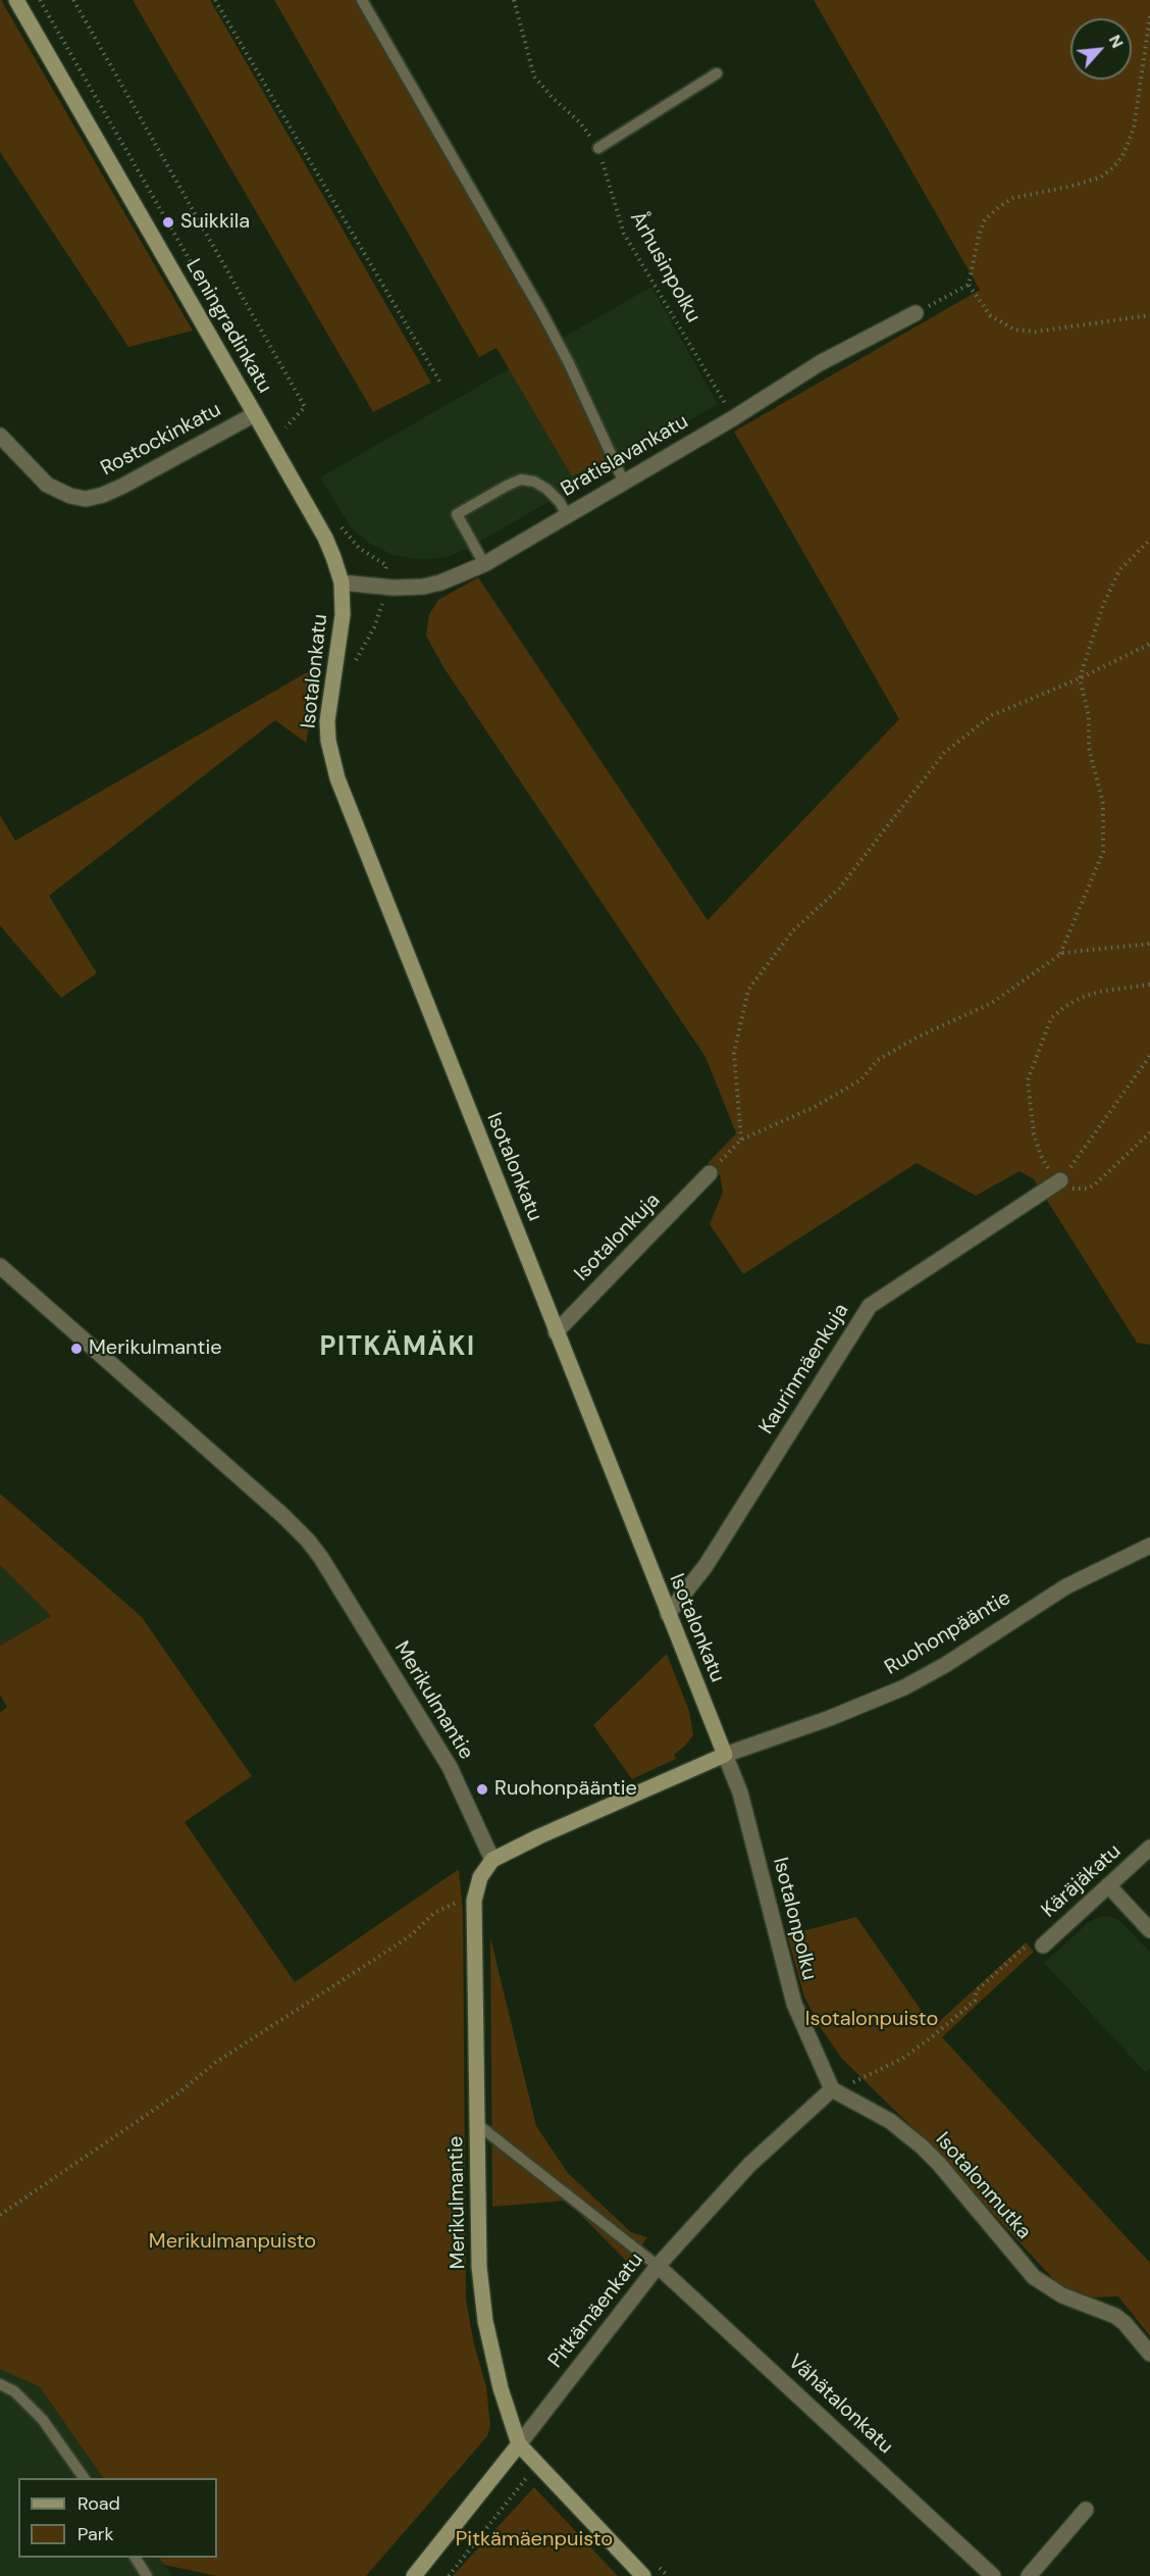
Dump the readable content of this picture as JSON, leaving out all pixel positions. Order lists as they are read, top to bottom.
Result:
{
  "streets": {
    "street": [
      "Leningradinkatu",
      "Rostockinkatu",
      "Bratislavankatu",
      "Isotalonkatu",
      "Isotalonkuja",
      "Kaurinmäenkuja",
      "Ruohonpääntie",
      "Merikulmantie",
      "Käräjäkatu",
      "Isotalonpolku",
      "Isotalonmutka",
      "Pitkämäenkatu",
      "Vähätalonkatu"
    ],
    "path": ["Århusinpolku"]
  },
  "crossings": [
    ["Århusinpolku", "Bratislavankatu"],
    ["Leningradinkatu", "Rostockinkatu"],
    ["Leningradinkatu", "Bratislavankatu"],
    ["Leningradinkatu", "Isotalonkatu"],
    ["Bratislavankatu", "Isotalonkatu"],
    ["Isotalonkatu", "Isotalonkuja"],
    ["Isotalonkatu", "Kaurinmäenkuja"],
    ["Isotalonkatu", "Ruohonpääntie"],
    ["Isotalonkatu", "Isotalonpolku"],
    ["Ruohonpääntie", "Merikulmantie"],
    ["Ruohonpääntie", "Isotalonpolku"],
    ["Merikulmantie", "Pitkämäenkatu"],
    ["Isotalonpolku", "Isotalonmutka"],
    ["Isotalonpolku", "Pitkämäenkatu"],
    ["Isotalonmutka", "Pitkämäenkatu"],
    ["Pitkämäenkatu", "Vähätalonkatu"]
  ],
  "districts": ["PITKÄMÄKI"],
  "parks": ["Isotalonpuisto", "Merikulmanpuisto", "Pitkämäenpuisto"],
  "places": ["Suikkila", "Merikulmantie", "Ruohonpääntie"],
  "legend": ["Road", "Park"],
  "north": "top right"
}
